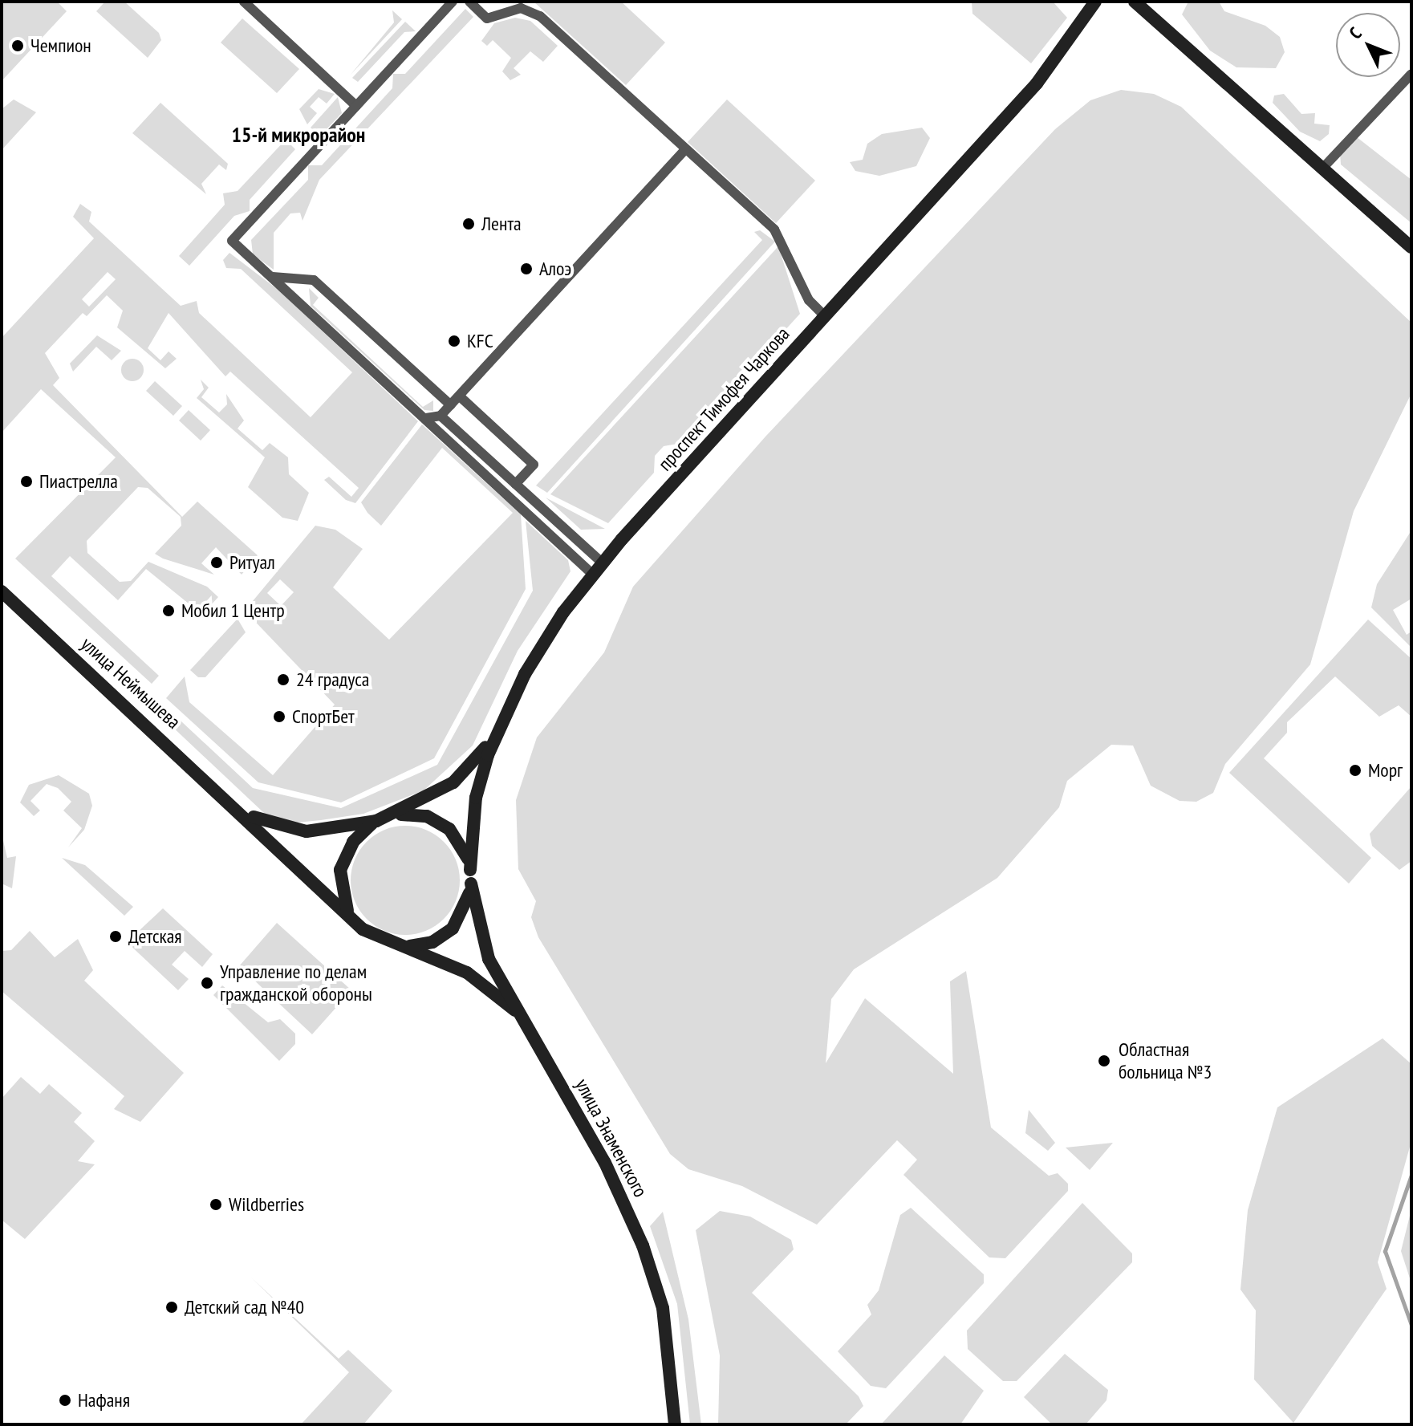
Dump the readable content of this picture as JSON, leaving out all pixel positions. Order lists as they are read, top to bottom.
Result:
{
  "streets": {
    "main road": ["проспект Тимофея Чаркова", "улица Неймышева", "улица Знаменского"]
  },
  "crossings": [
    ["проспект Тимофея Чаркова", "улица Знаменского"]
  ],
  "districts": ["15-й микрорайон"],
  "places": [
    "Чемпион",
    "Лента",
    "Алоэ",
    "KFC",
    "Пиастрелла",
    "Ритуал",
    "Мобил 1 Центр",
    "24 градуса",
    "СпортБет",
    "Морг",
    "Детская",
    "Управление по делам гражданской обороны",
    "Областная больница №3",
    "Wildberries",
    "Детский сад №40",
    "Нафаня"
  ],
  "north": "top left"
}
